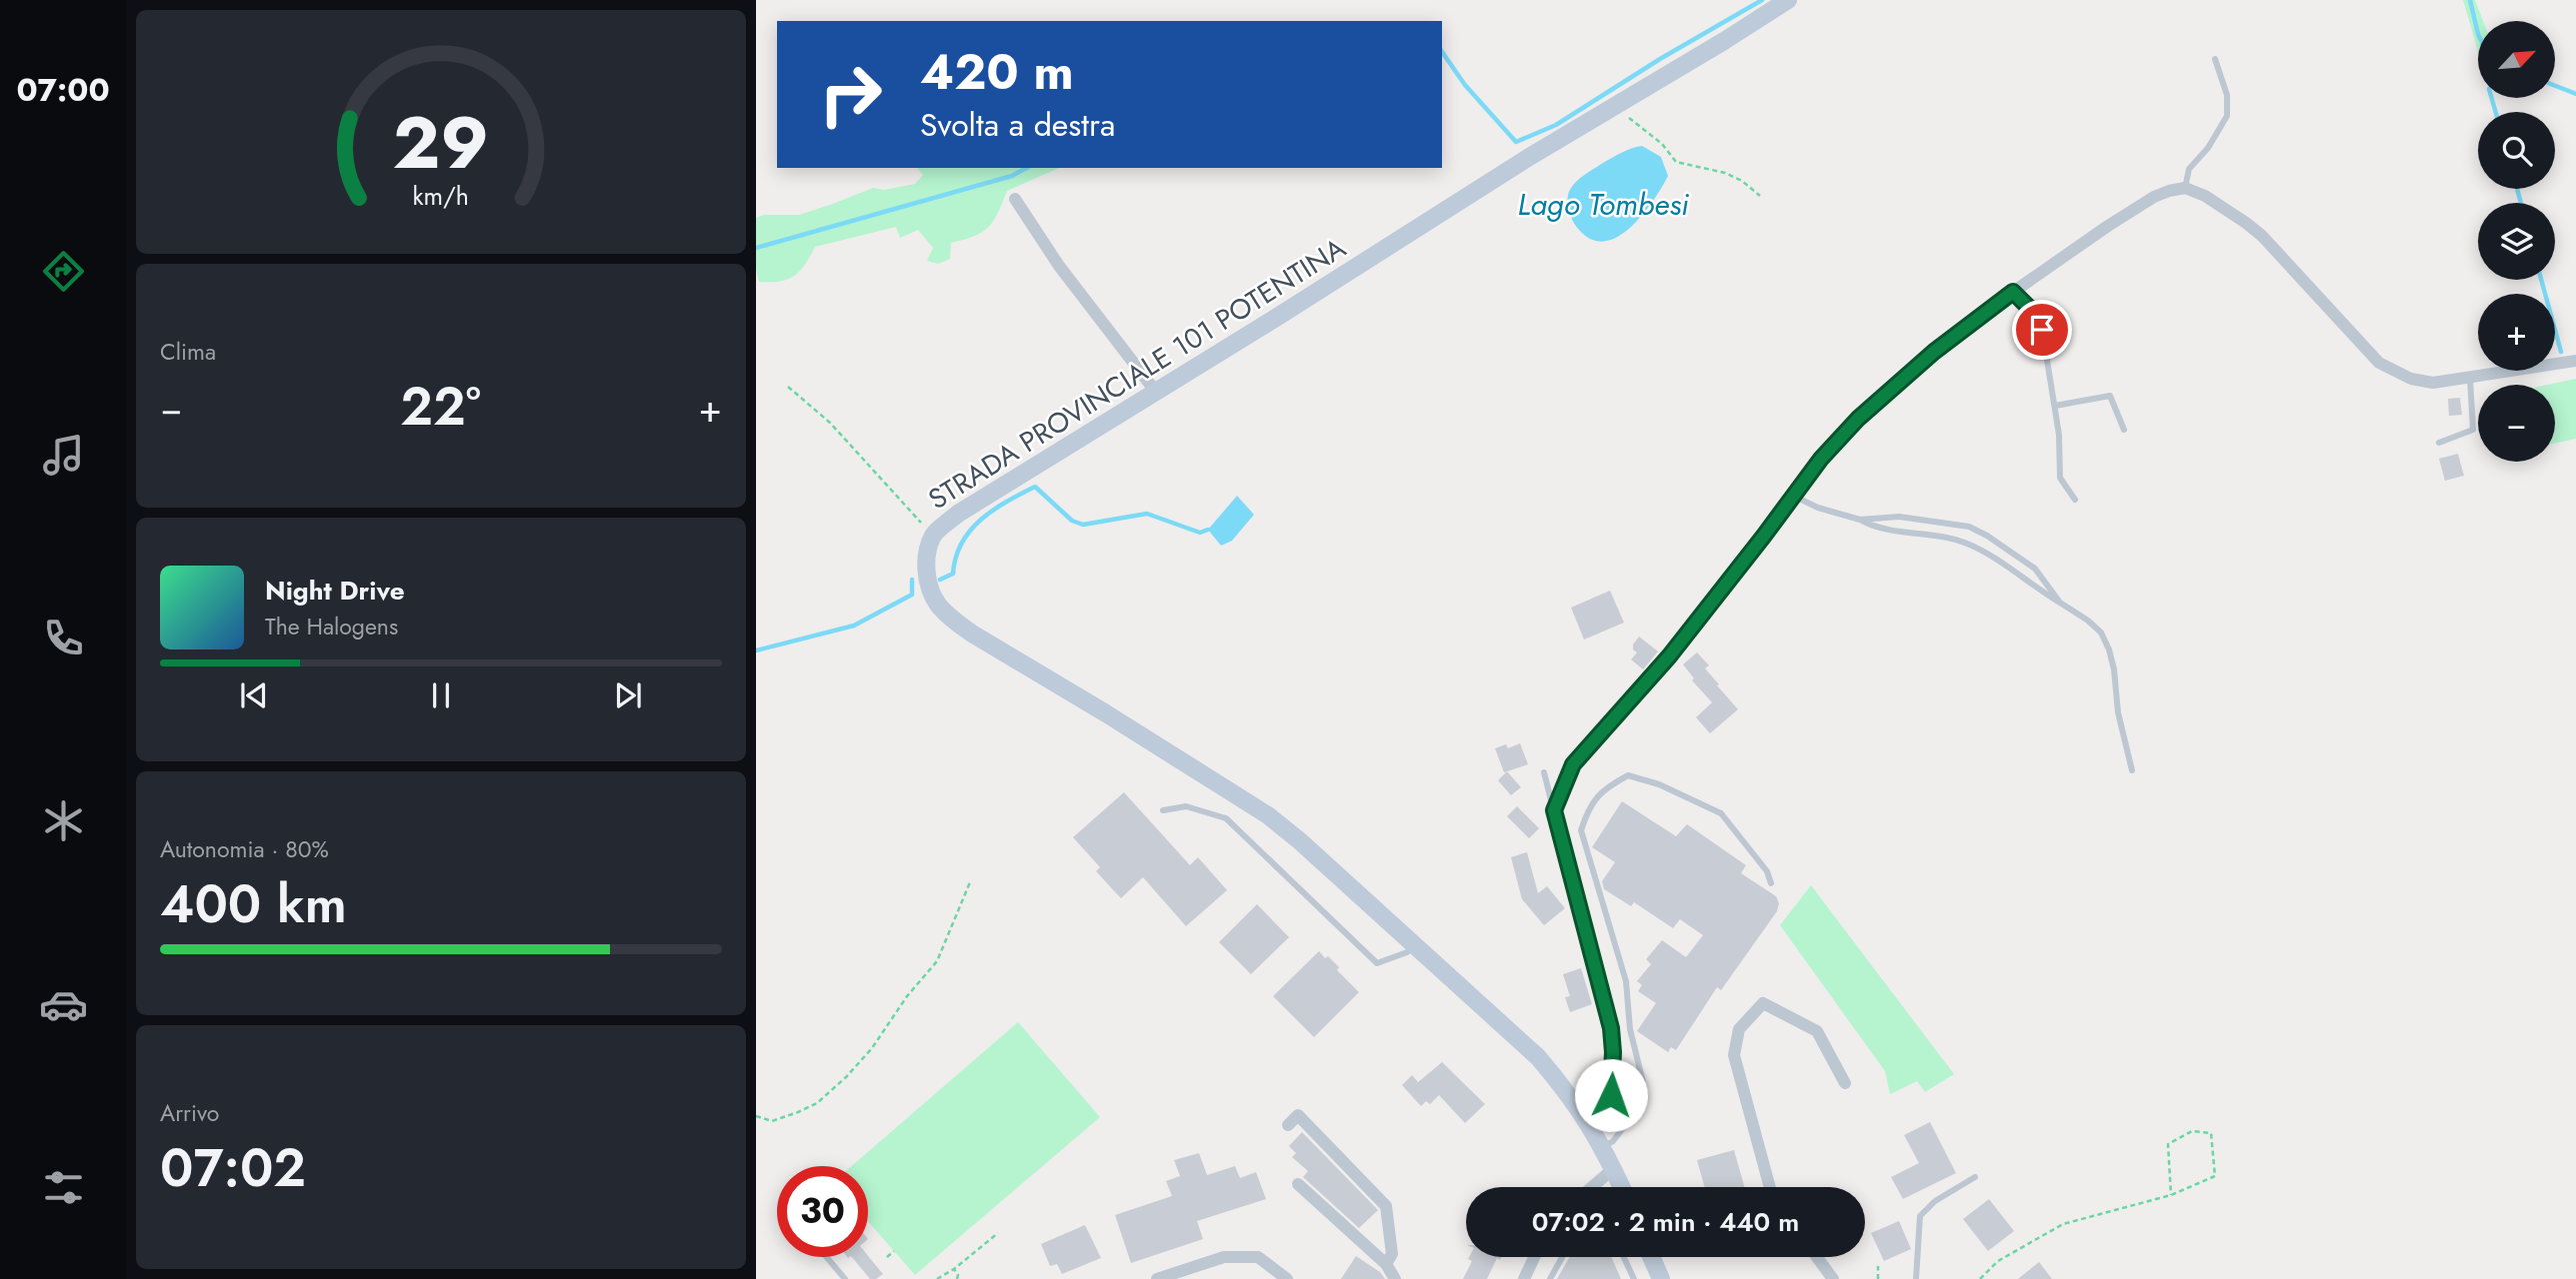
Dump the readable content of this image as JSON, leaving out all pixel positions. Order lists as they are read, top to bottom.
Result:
{
  "streets": {
    "main road": ["STRADA PROVINCIALE 101 POTENTINA"]
  },
  "water": ["Lago Tombesi"],
  "north": "top right",
  "page": {
    "tabs": "07:00",
    "map_buttons": ["+", "−"],
    "turn": ["420 m", "Svolta a destra"],
    "tile": [
      "Clima",
      ["Autonomia · 80%", "400 km"],
      ["Arrivo", "07:02"]
    ],
    "heat": ["−", "22°", "+"],
    "song": ["Night Drive", "The Halogens"],
    "limit": "30",
    "trip": "07:02 · 2 min · 440 m",
    "gauge": ["29", "km/h"]
  }
}
